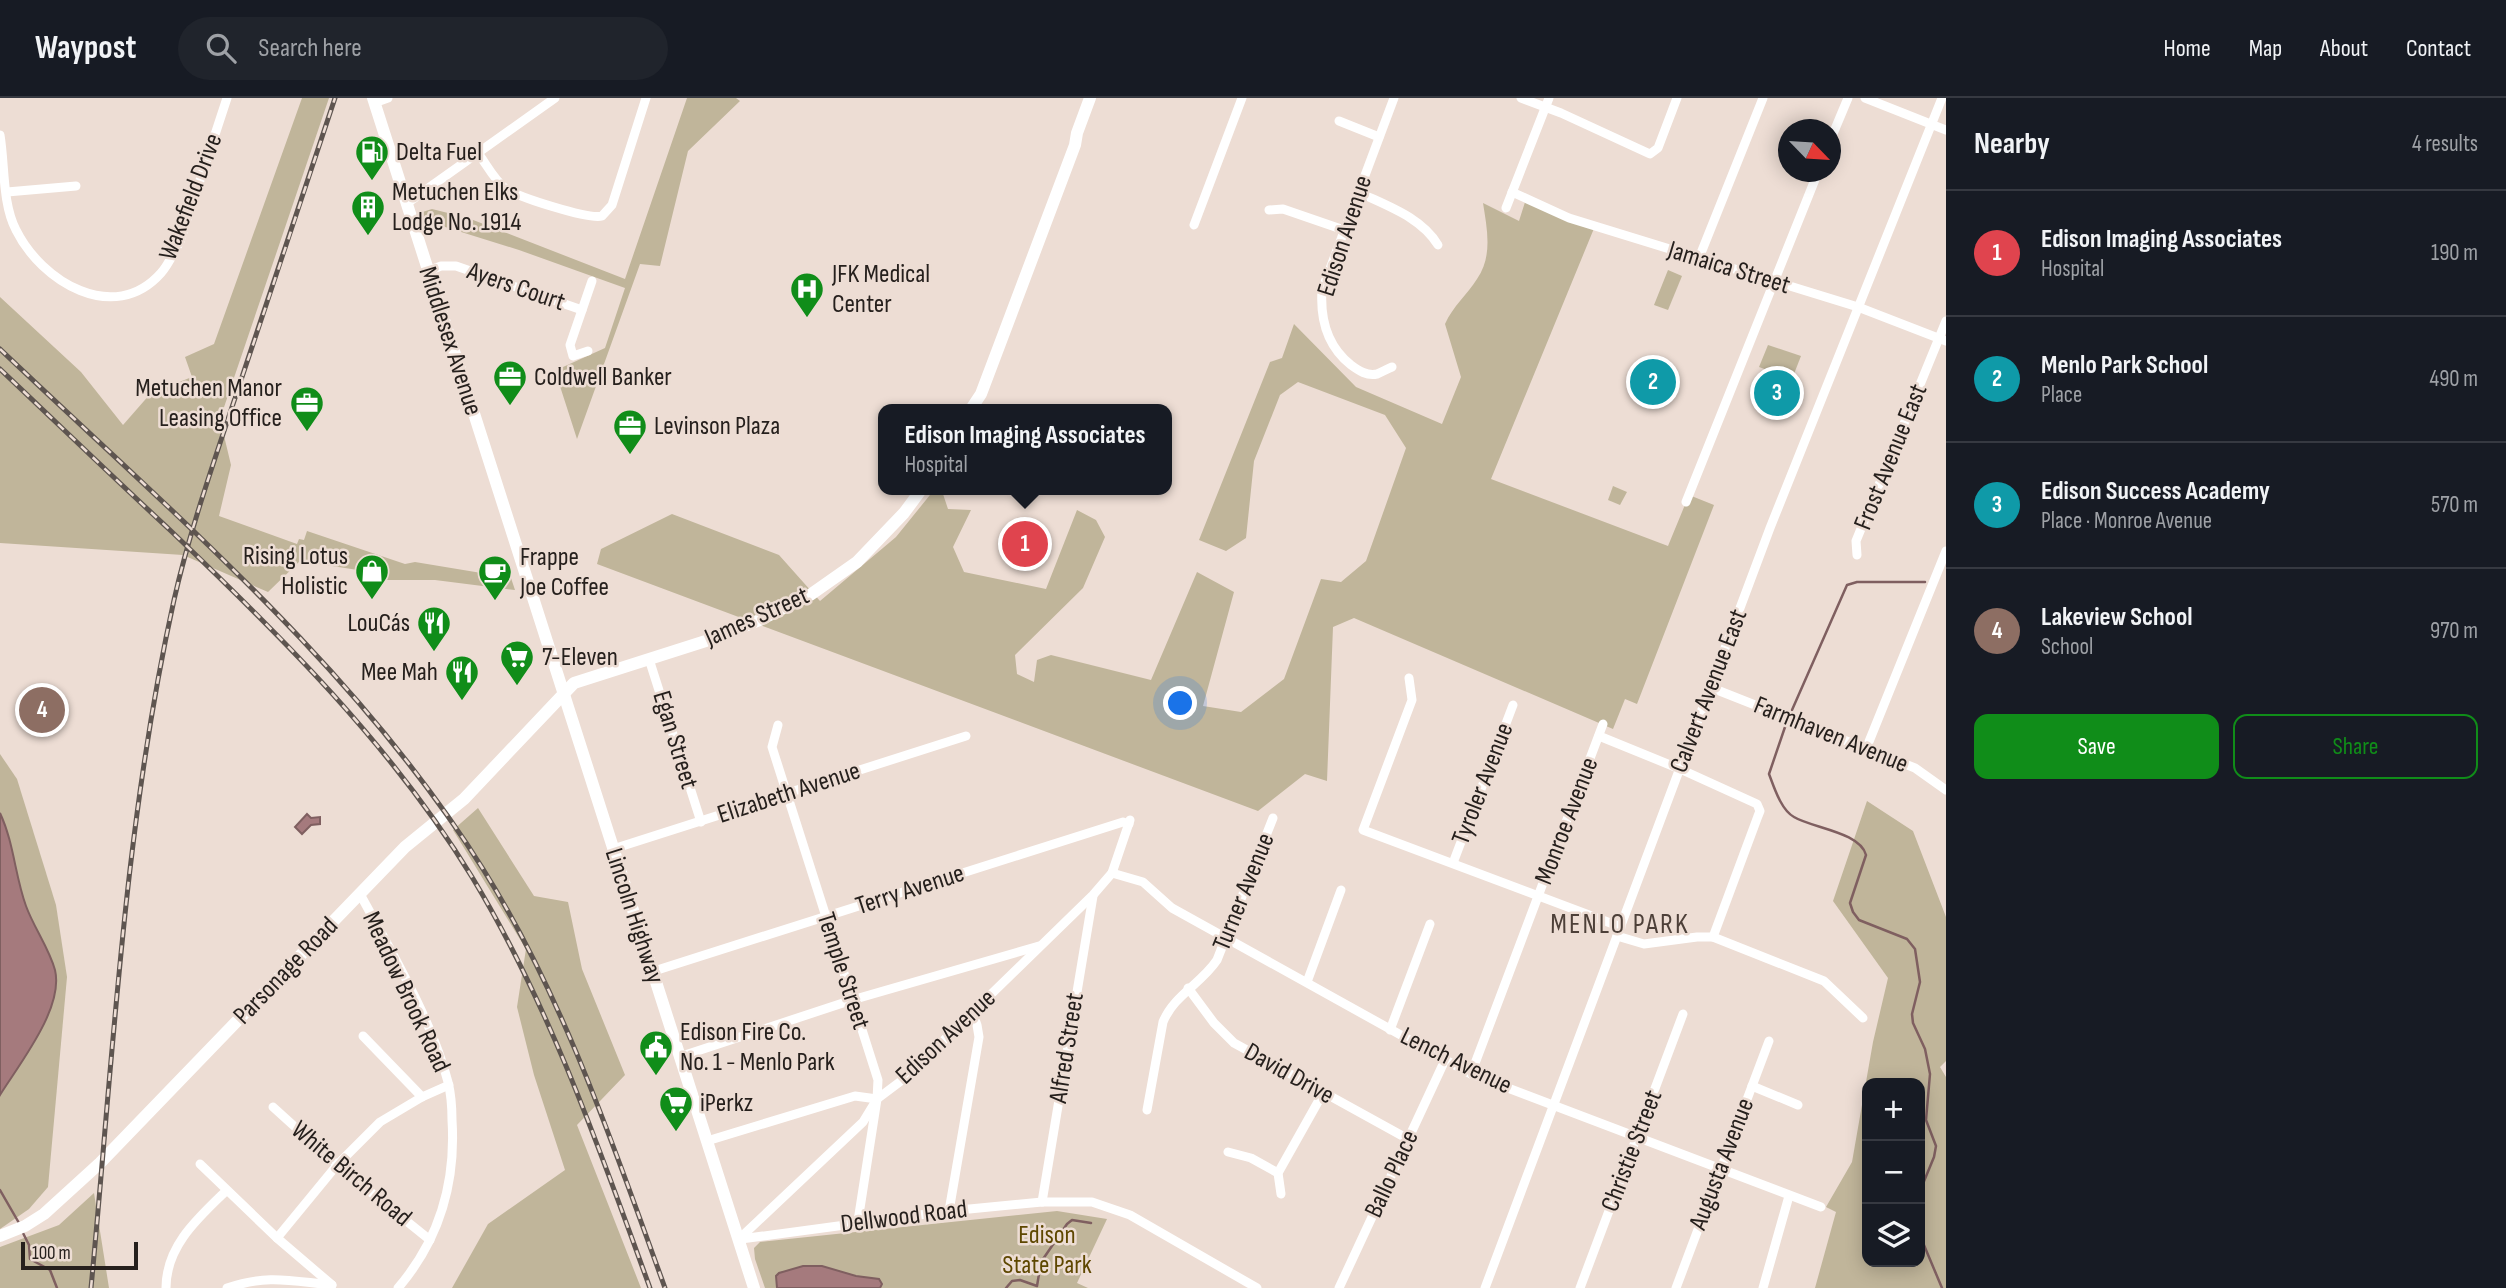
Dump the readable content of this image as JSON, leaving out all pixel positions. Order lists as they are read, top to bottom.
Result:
{
  "streets": {
    "street": [
      "Wakefield Drive",
      "Edison Avenue",
      "Jamaica Street",
      "Ayers Court",
      "Middlesex Avenue",
      "Frost Avenue East",
      "James Street",
      "Calvert Avenue East",
      "Farmhaven Avenue",
      "Egan Street",
      "Tyroler Avenue",
      "Elizabeth Avenue",
      "Monroe Avenue",
      "Terry Avenue",
      "Turner Avenue",
      "Lincoln Highway",
      "Parsonage Road",
      "Temple Street",
      "Meadow Brook Road",
      "Alfred Street",
      "Lench Avenue",
      "David Drive",
      "Christie Street",
      "Augusta Avenue",
      "White Birch Road",
      "Ballo Place",
      "Dellwood Road"
    ]
  },
  "crossings": [
    ["Edison Avenue", "Terry Avenue"],
    ["Edison Avenue", "Lincoln Highway"],
    ["Edison Avenue", "Temple Street"],
    ["Edison Avenue", "Alfred Street"],
    ["Edison Avenue", "Lench Avenue"],
    ["Edison Avenue", "Dellwood Road"],
    ["Jamaica Street", "Frost Avenue East"],
    ["Jamaica Street", "Calvert Avenue East"],
    ["Ayers Court", "Middlesex Avenue"],
    ["Middlesex Avenue", "Lincoln Highway"],
    ["James Street", "Egan Street"],
    ["James Street", "Lincoln Highway"],
    ["James Street", "Parsonage Road"],
    ["Calvert Avenue East", "Farmhaven Avenue"],
    ["Calvert Avenue East", "Lench Avenue"],
    ["Egan Street", "Elizabeth Avenue"],
    ["Elizabeth Avenue", "Lincoln Highway"],
    ["Elizabeth Avenue", "Temple Street"],
    ["Monroe Avenue", "Lench Avenue"],
    ["Terry Avenue", "Lincoln Highway"],
    ["Terry Avenue", "Temple Street"],
    ["Turner Avenue", "Lench Avenue"],
    ["Turner Avenue", "David Drive"],
    ["Lincoln Highway", "Parsonage Road"],
    ["Lincoln Highway", "Dellwood Road"],
    ["Parsonage Road", "Meadow Brook Road"],
    ["Temple Street", "Dellwood Road"],
    ["Meadow Brook Road", "White Birch Road"],
    ["Alfred Street", "Dellwood Road"],
    ["Lench Avenue", "Christie Street"],
    ["Lench Avenue", "Augusta Avenue"],
    ["Lench Avenue", "Ballo Place"],
    ["David Drive", "Ballo Place"]
  ],
  "districts": ["MENLO PARK"],
  "parks": ["Edison State Park"],
  "places": {
    "fuel station": ["Delta Fuel"],
    "building": ["Metuchen Elks Lodge No. 1914"],
    "hospital": ["JFK Medical Center"],
    "office": ["Coldwell Banker", "Metuchen Manor Leasing Office", "Levinson Plaza"],
    "shop": ["Rising Lotus Holistic"],
    "cafe": ["Frappe Joe Coffee"],
    "restaurant": ["LouCás", "Mee Mah"],
    "supermarket": ["7-Eleven", "iPerkz"],
    "public building": ["Edison Fire Co. No. 1 - Menlo Park"]
  },
  "scale_bar": "100 m",
  "north": "bottom right",
  "page": {
    "header": "Waypost",
    "search": "Search here",
    "nav": [
      "Home",
      "Map",
      "About",
      "Contact"
    ],
    "heading": ["Nearby", "4 results"],
    "list": [
      {
        "mark": "1",
        "name": "Edison Imaging Associates",
        "note": "Hospital",
        "value": "190 m"
      },
      {
        "mark": "2",
        "name": "Menlo Park School",
        "note": "Place",
        "value": "490 m"
      },
      {
        "mark": "3",
        "name": "Edison Success Academy",
        "note": "Place · Monroe Avenue",
        "value": "570 m"
      },
      {
        "mark": "4",
        "name": "Lakeview School",
        "note": "School",
        "value": "970 m"
      }
    ],
    "pins": [
      "2",
      "3",
      "1",
      "4"
    ],
    "popup": ["Edison Imaging Associates", "Hospital"],
    "buttons": ["Save", "Share"],
    "map_buttons": ["+", "−"],
    "scale": "100 m"
  }
}
